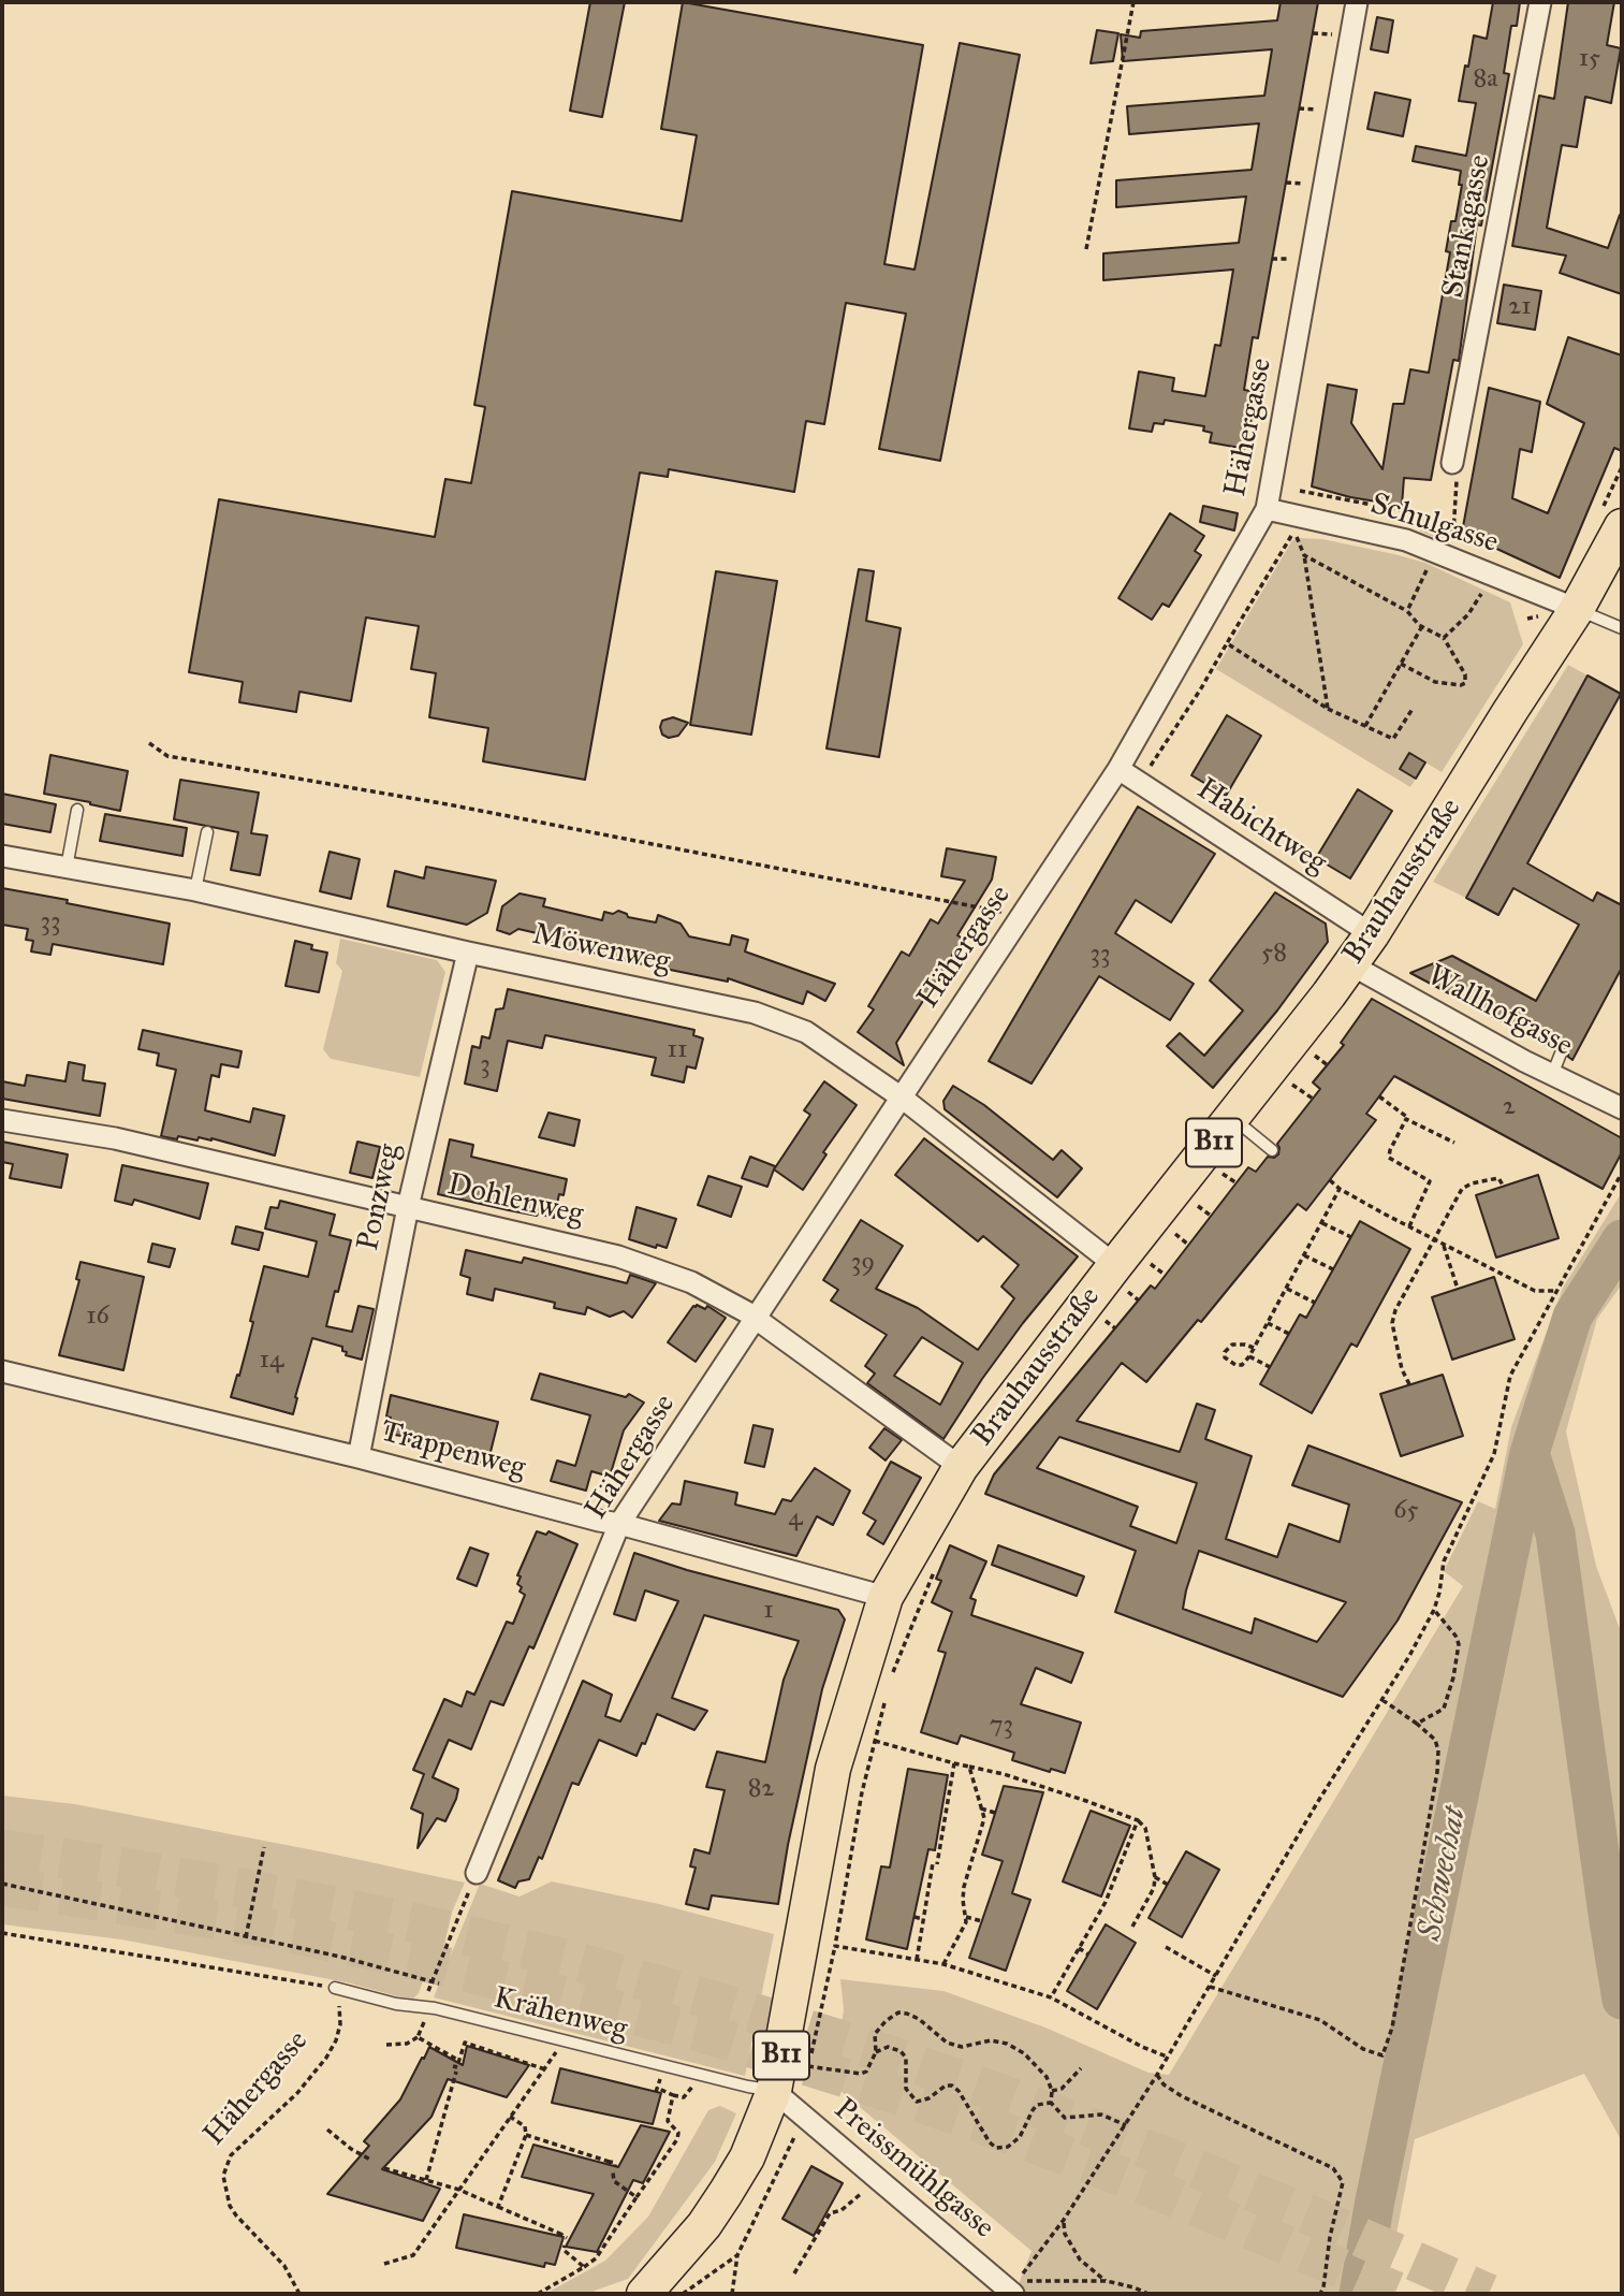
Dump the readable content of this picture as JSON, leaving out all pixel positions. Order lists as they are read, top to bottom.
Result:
{
  "streets": {
    "main road": ["Brauhausstraße", "B11"],
    "street": [
      "Stankagasse",
      "Hähergasse",
      "Schulgasse",
      "Habichtweg",
      "Möwenweg",
      "Wallhofgasse",
      "Ponzweg",
      "Dohlenweg",
      "Trappenweg",
      "Preissmühlgasse"
    ],
    "lane": ["Krähenweg"]
  },
  "crossings": [
    ["Hähergasse", "Schulgasse"],
    ["Hähergasse", "Habichtweg"],
    ["Hähergasse", "Möwenweg"],
    ["Hähergasse", "Dohlenweg"],
    ["Hähergasse", "Trappenweg"],
    ["Hähergasse", "Krähenweg"],
    ["Schulgasse", "Brauhausstraße"],
    ["Habichtweg", "Brauhausstraße"],
    ["Brauhausstraße", "Möwenweg"],
    ["Brauhausstraße", "Wallhofgasse"],
    ["Brauhausstraße", "Dohlenweg"],
    ["Brauhausstraße", "Trappenweg"],
    ["Brauhausstraße", "Krähenweg"],
    ["Brauhausstraße", "Preissmühlgasse"],
    ["Möwenweg", "Ponzweg"],
    ["Ponzweg", "Dohlenweg"],
    ["Ponzweg", "Trappenweg"],
    ["Krähenweg", "Preissmühlgasse"]
  ],
  "water": ["Schwechat"],
  "house_numbers": [
    "15",
    "8a",
    "21",
    "33",
    "58",
    "33",
    "11",
    "3",
    "2",
    "39",
    "16",
    "14",
    "65",
    "4",
    "1",
    "73",
    "82"
  ]
}
